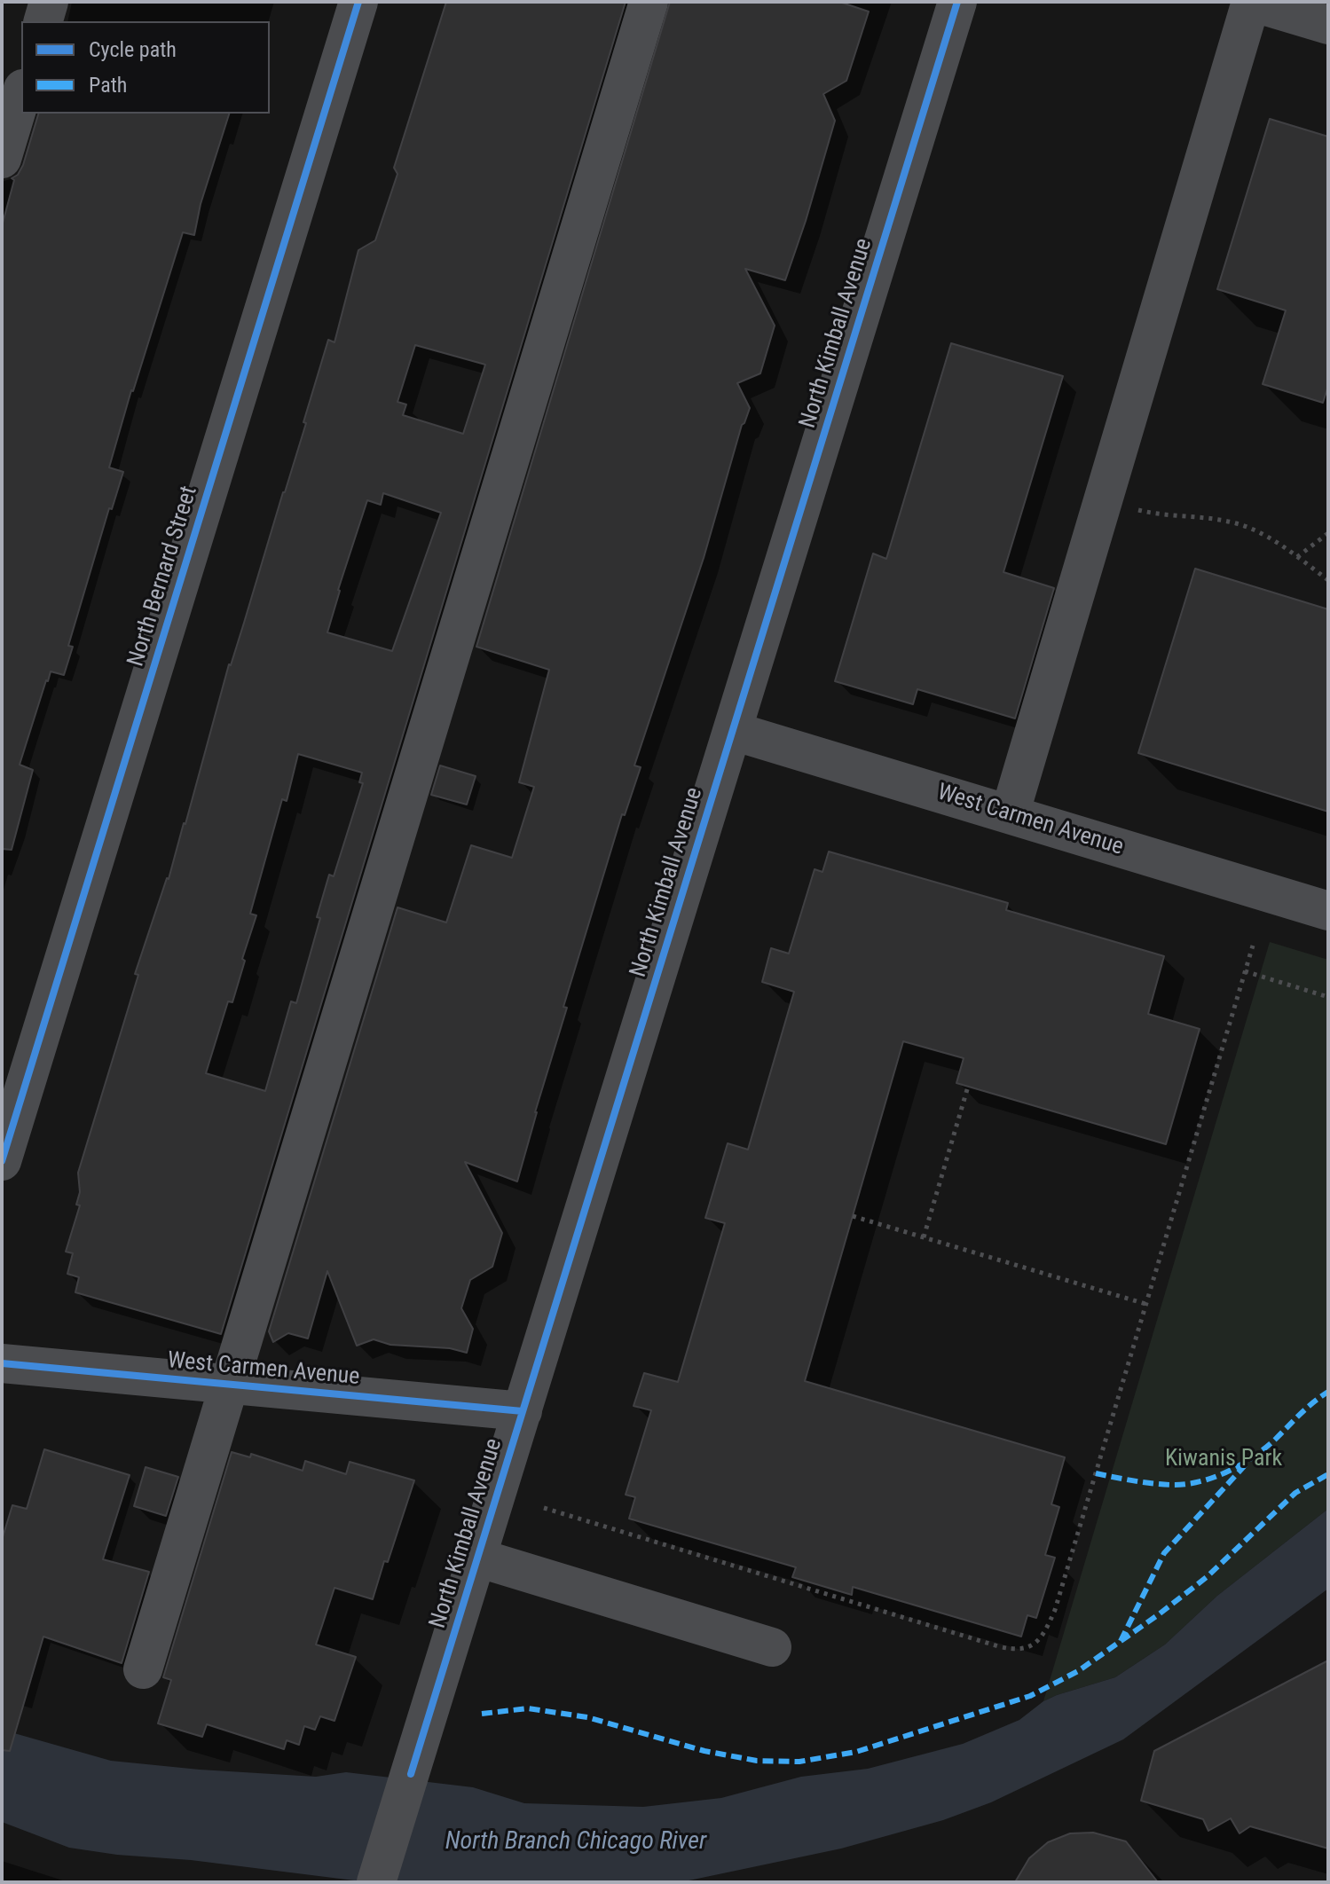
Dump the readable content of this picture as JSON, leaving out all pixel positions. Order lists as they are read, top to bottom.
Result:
{
  "streets": {
    "street": ["North Kimball Avenue", "North Bernard Street", "West Carmen Avenue"]
  },
  "crossings": [
    ["North Kimball Avenue", "West Carmen Avenue"]
  ],
  "water": ["North Branch Chicago River"],
  "parks": ["Kiwanis Park"],
  "legend": ["Cycle path", "Path"]
}
